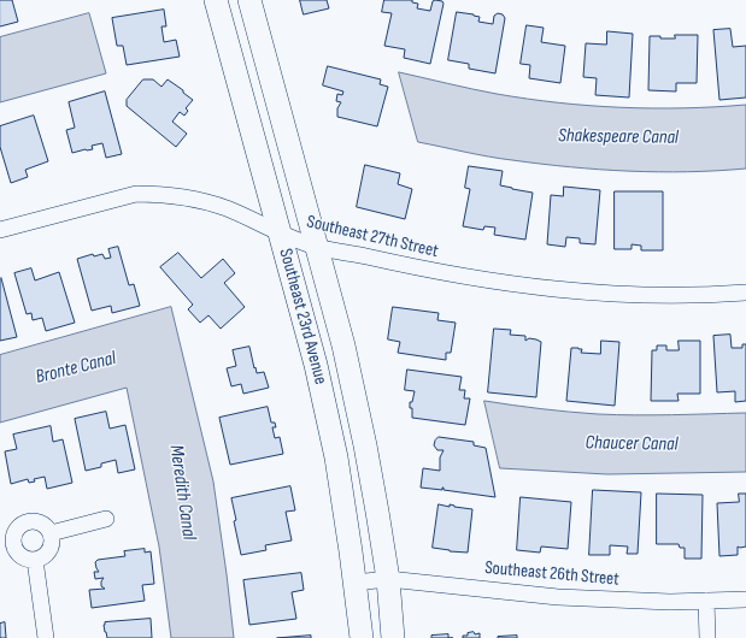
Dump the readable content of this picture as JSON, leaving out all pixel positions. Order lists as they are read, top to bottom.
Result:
{
  "streets": {
    "street": ["Southeast 27th Street", "Southeast 23rd Avenue", "Southeast 26th Street"]
  },
  "crossings": [
    ["Southeast 27th Street", "Southeast 23rd Avenue"],
    ["Southeast 23rd Avenue", "Southeast 26th Street"]
  ],
  "water": [
    "Shakespeare Canal",
    "Bronte Canal",
    "Chaucer Canal",
    "Meredith Canal"
  ]
}
